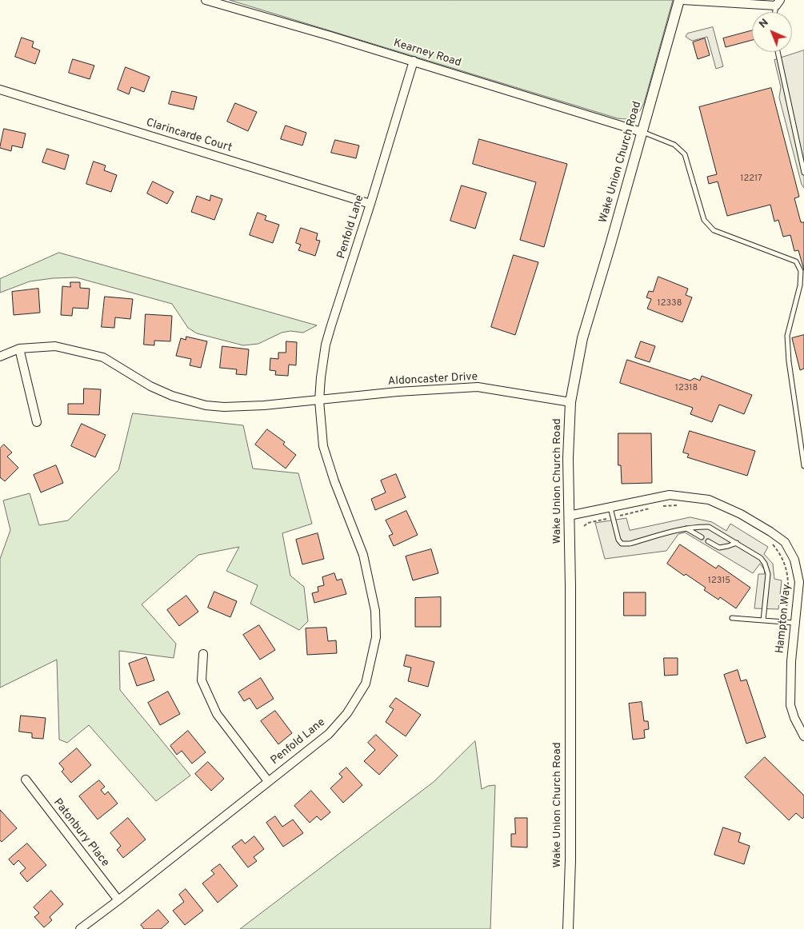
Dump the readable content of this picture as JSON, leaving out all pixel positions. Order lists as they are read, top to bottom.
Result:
{
  "streets": {
    "street": [
      "Kearney Road",
      "Clarincarde Court",
      "Wake Union Church Road",
      "Penfold Lane",
      "Aldoncaster Drive",
      "Hampton Way",
      "Patonbury Place"
    ]
  },
  "crossings": [
    ["Kearney Road", "Wake Union Church Road"],
    ["Kearney Road", "Penfold Lane"],
    ["Clarincarde Court", "Penfold Lane"],
    ["Wake Union Church Road", "Aldoncaster Drive"],
    ["Wake Union Church Road", "Hampton Way"],
    ["Penfold Lane", "Aldoncaster Drive"],
    ["Penfold Lane", "Patonbury Place"]
  ],
  "house_numbers": [
    "12217",
    "12338",
    "12318",
    "12315"
  ],
  "north": "top left"
}
